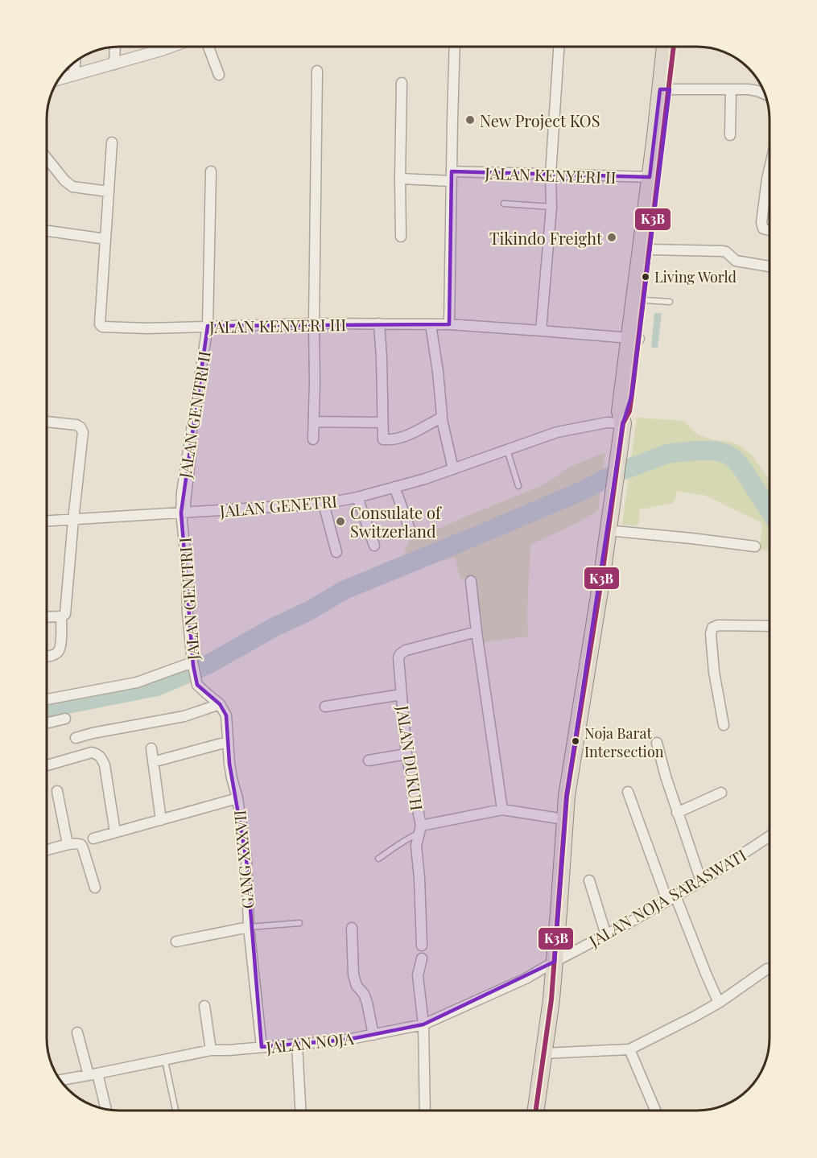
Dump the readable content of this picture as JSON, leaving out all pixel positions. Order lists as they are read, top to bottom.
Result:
{
  "streets": {
    "street": [
      "JALAN KENYERI II",
      "JALAN KENYERI III",
      "JALAN GENITRI II",
      "JALAN GENETRI",
      "JALAN GENITRI I",
      "JALAN DUKUH",
      "GANG XXXVII",
      "JALAN NOJA SARASWATI",
      "JALAN NOJA"
    ]
  },
  "crossings": [
    ["JALAN KENYERI III", "JALAN GENITRI II"],
    ["JALAN GENITRI II", "JALAN GENETRI"],
    ["JALAN GENITRI II", "JALAN GENITRI I"],
    ["JALAN GENETRI", "JALAN GENITRI I"],
    ["JALAN GENITRI I", "GANG XXXVII"],
    ["GANG XXXVII", "JALAN NOJA"],
    ["JALAN NOJA SARASWATI", "JALAN NOJA"]
  ],
  "places": [
    "New Project KOS",
    "Tikindo Freight",
    "Living World",
    "Consulate of Switzerland",
    "Noja Barat Intersection"
  ],
  "lines": ["transit line K3B"]
}
